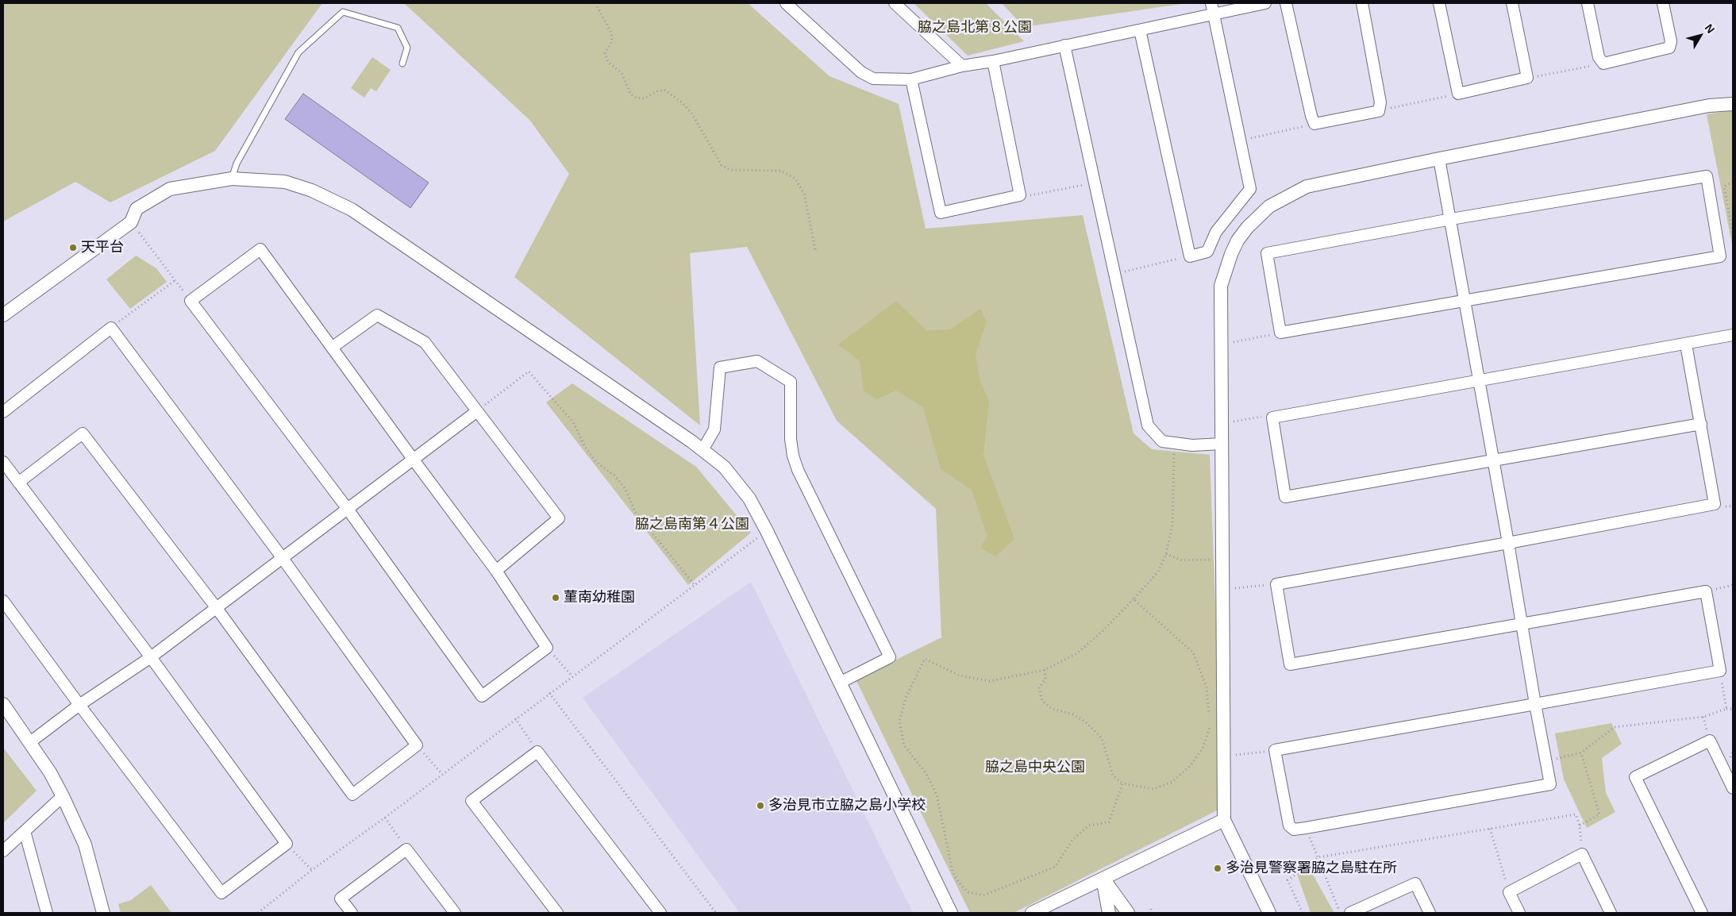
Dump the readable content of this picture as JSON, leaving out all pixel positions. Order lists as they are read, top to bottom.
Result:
{
  "parks": ["脇之島北第８公園", "脇之島南第４公園", "脇之島中央公園"],
  "places": [
    "天平台",
    "菫南幼稚園",
    "多治見市立脇之島小学校",
    "多治見警察署脇之島駐在所"
  ],
  "north": "top right"
}
